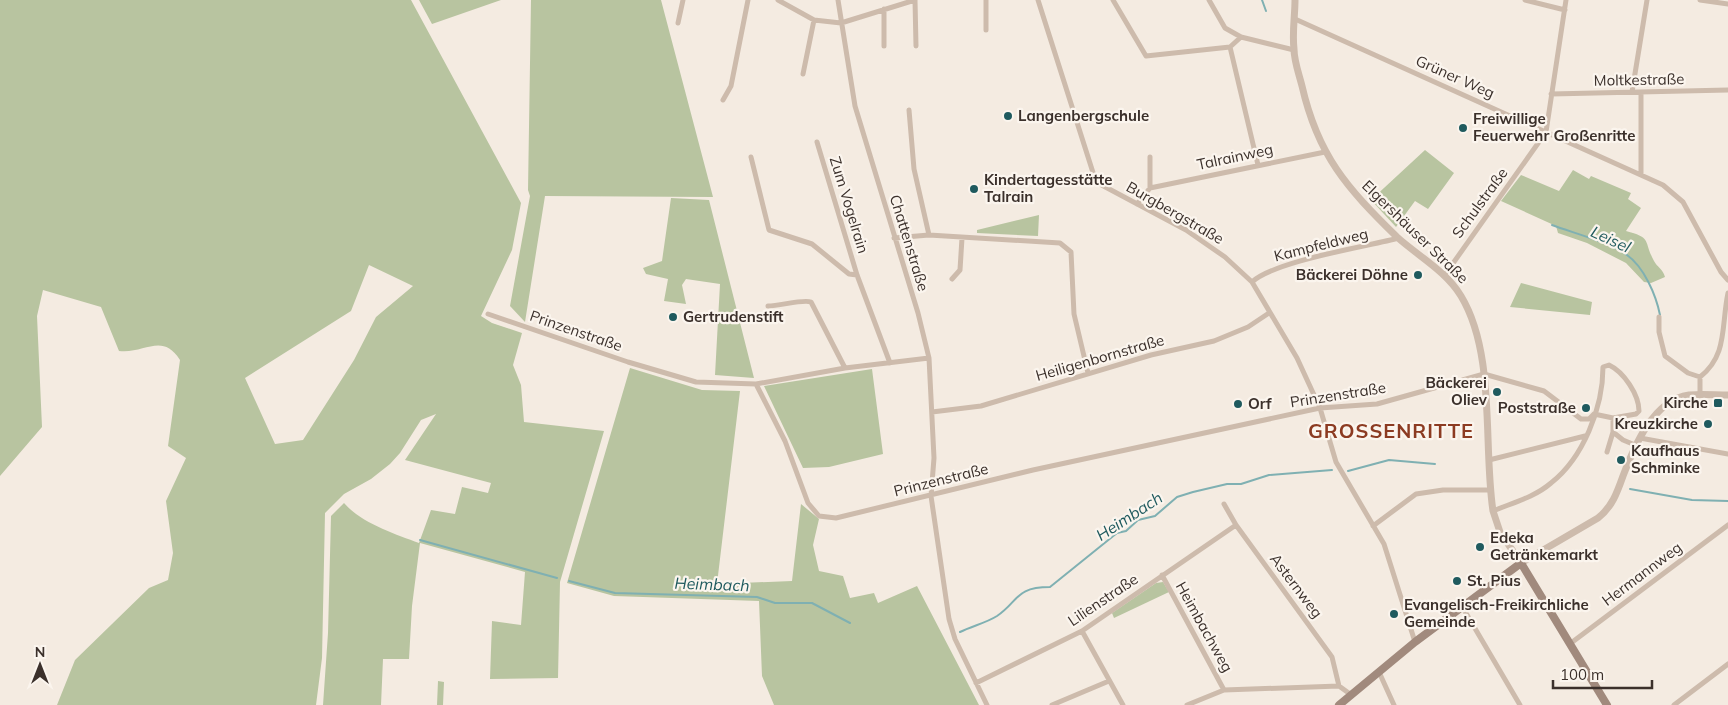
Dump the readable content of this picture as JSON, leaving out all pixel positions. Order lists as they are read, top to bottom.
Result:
{
  "streets": {
    "street": [
      "Grüner Weg",
      "Moltkestraße",
      "Talrainweg",
      "Schulstraße",
      "Zum Vogelrain",
      "Burgbergstraße",
      "Elgershäuser Straße",
      "Chattenstraße",
      "Kampfeldweg",
      "Prinzenstraße",
      "Heiligenbornstraße",
      "Hermannweg",
      "Asternweg",
      "Lilienstraße",
      "Heimbachweg"
    ]
  },
  "crossings": [
    ["Grüner Weg", "Schulstraße"],
    ["Grüner Weg", "Elgershäuser Straße"],
    ["Moltkestraße", "Schulstraße"],
    ["Talrainweg", "Elgershäuser Straße"],
    ["Schulstraße", "Elgershäuser Straße"],
    ["Burgbergstraße", "Kampfeldweg"],
    ["Burgbergstraße", "Prinzenstraße"],
    ["Burgbergstraße", "Heiligenbornstraße"],
    ["Elgershäuser Straße", "Kampfeldweg"],
    ["Elgershäuser Straße", "Prinzenstraße"],
    ["Chattenstraße", "Prinzenstraße"],
    ["Chattenstraße", "Heiligenbornstraße"],
    ["Chattenstraße", "Lilienstraße"],
    ["Asternweg", "Lilienstraße"],
    ["Lilienstraße", "Heimbachweg"]
  ],
  "districts": ["GROSSENRITTE"],
  "water": ["Leisel", "Heimbach"],
  "places": {
    "other": [
      "Langenbergschule",
      "Freiwillige Feuerwehr Großenritte",
      "Kindertagesstätte Talrain",
      "Bäckerei Döhne",
      "Gertrudenstift",
      "Bäckerei Oliev",
      "Orf",
      "Poststraße",
      "Kreuzkirche",
      "Kaufhaus Schminke",
      "Edeka Getränkemarkt",
      "St. Pius",
      "Evangelisch-Freikirchliche Gemeinde"
    ],
    "transit": ["Kirche"]
  },
  "scale_bar": "100 m",
  "north": "top"
}
